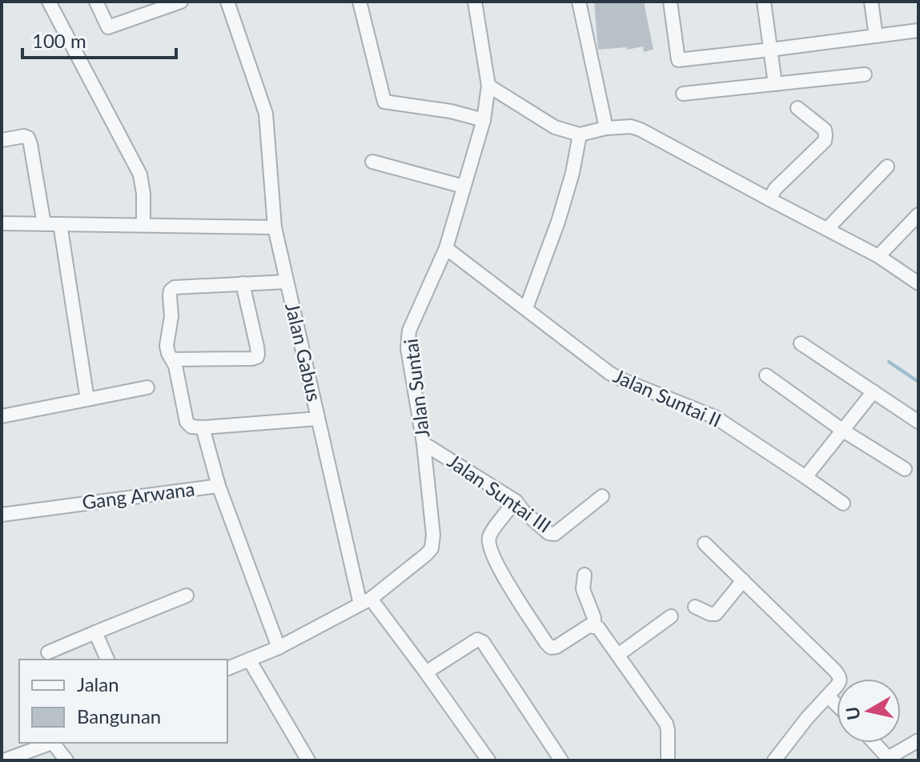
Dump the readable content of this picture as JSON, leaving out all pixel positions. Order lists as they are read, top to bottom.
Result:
{
  "streets": {
    "street": [
      "Jalan Gabus",
      "Jalan Suntai",
      "Jalan Suntai II",
      "Jalan Suntai III",
      "Gang Arwana"
    ]
  },
  "crossings": [
    ["Jalan Gabus", "Jalan Suntai"],
    ["Jalan Suntai", "Jalan Suntai II"],
    ["Jalan Suntai", "Jalan Suntai III"],
    ["Jalan Suntai", "Gang Arwana"]
  ],
  "legend": ["Jalan", "Bangunan"],
  "scale_bar": "100 m",
  "north": "left"
}
